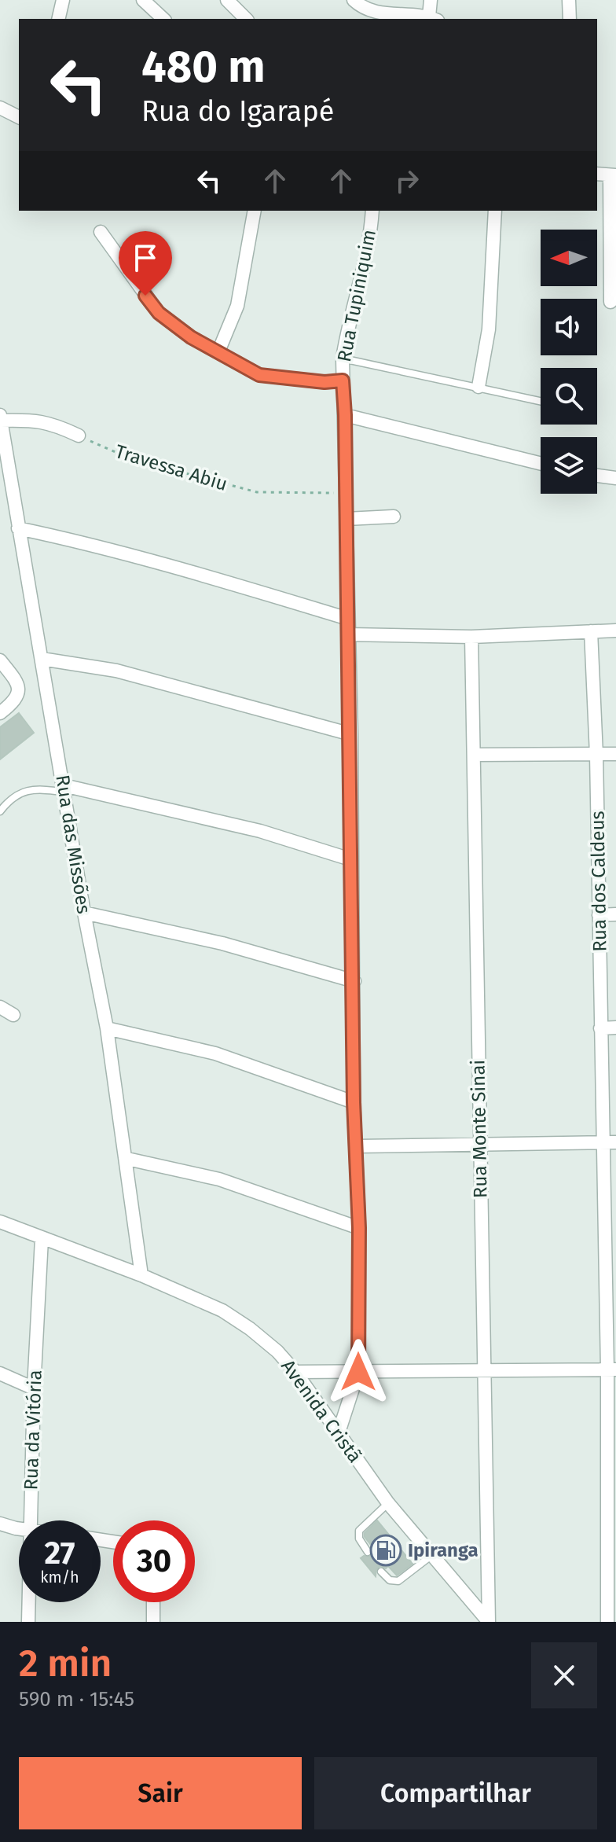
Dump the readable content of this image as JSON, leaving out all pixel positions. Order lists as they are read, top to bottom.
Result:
{
  "streets": {
    "street": [
      "Rua Tupiniquim",
      "Rua das Missões",
      "Rua dos Caldeus",
      "Rua Monte Sinai",
      "Avenida Cristã",
      "Rua da Vitória"
    ],
    "path": ["Travessa Abiu"]
  },
  "crossings": [
    ["Rua Tupiniquim", "Travessa Abiu"],
    ["Rua Tupiniquim", "Avenida Cristã"],
    ["Rua das Missões", "Avenida Cristã"],
    ["Rua Monte Sinai", "Avenida Cristã"],
    ["Avenida Cristã", "Rua da Vitória"]
  ],
  "places": {
    "fuel station": ["Ipiranga"]
  },
  "north": "left",
  "page": {
    "turn": ["480 m", "Rua do Igarapé"],
    "speed": "27 km/h",
    "limit": "30",
    "heading": ["2 min", "590 m · 15:45"],
    "buttons": ["Sair", "Compartilhar"]
  }
}
